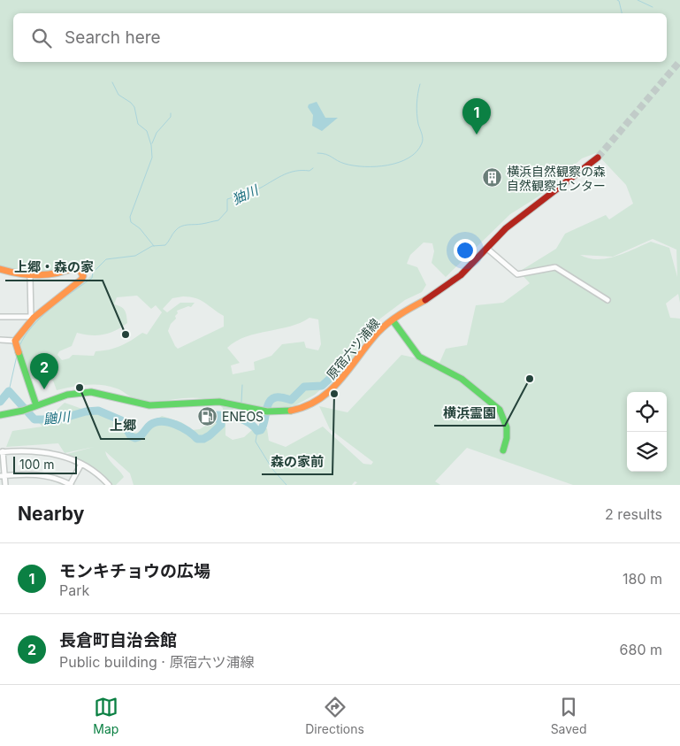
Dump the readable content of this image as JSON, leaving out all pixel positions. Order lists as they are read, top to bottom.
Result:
{
  "streets": {
    "main road": ["原宿六ツ浦線"]
  },
  "water": ["㹨川", "鼬川"],
  "places": {
    "building": ["横浜自然観察の森 自然観察センター"],
    "other": [
      "上郷・森の家",
      "横浜霊園",
      "上郷",
      "森の家前"
    ],
    "fuel station": ["ENEOS"]
  },
  "scale_bar": "100 m",
  "page": {
    "search": "Search here",
    "pins": ["1", "2"],
    "scale": "100 m",
    "heading": ["Nearby", "2 results"],
    "list": [
      {
        "mark": "1",
        "name": "モンキチョウの広場",
        "note": "Park",
        "value": "180 m"
      },
      {
        "mark": "2",
        "name": "長倉町自治会館",
        "note": "Public building · 原宿六ツ浦線",
        "value": "680 m"
      }
    ],
    "nav": ["Map", "Directions", "Saved"]
  }
}
